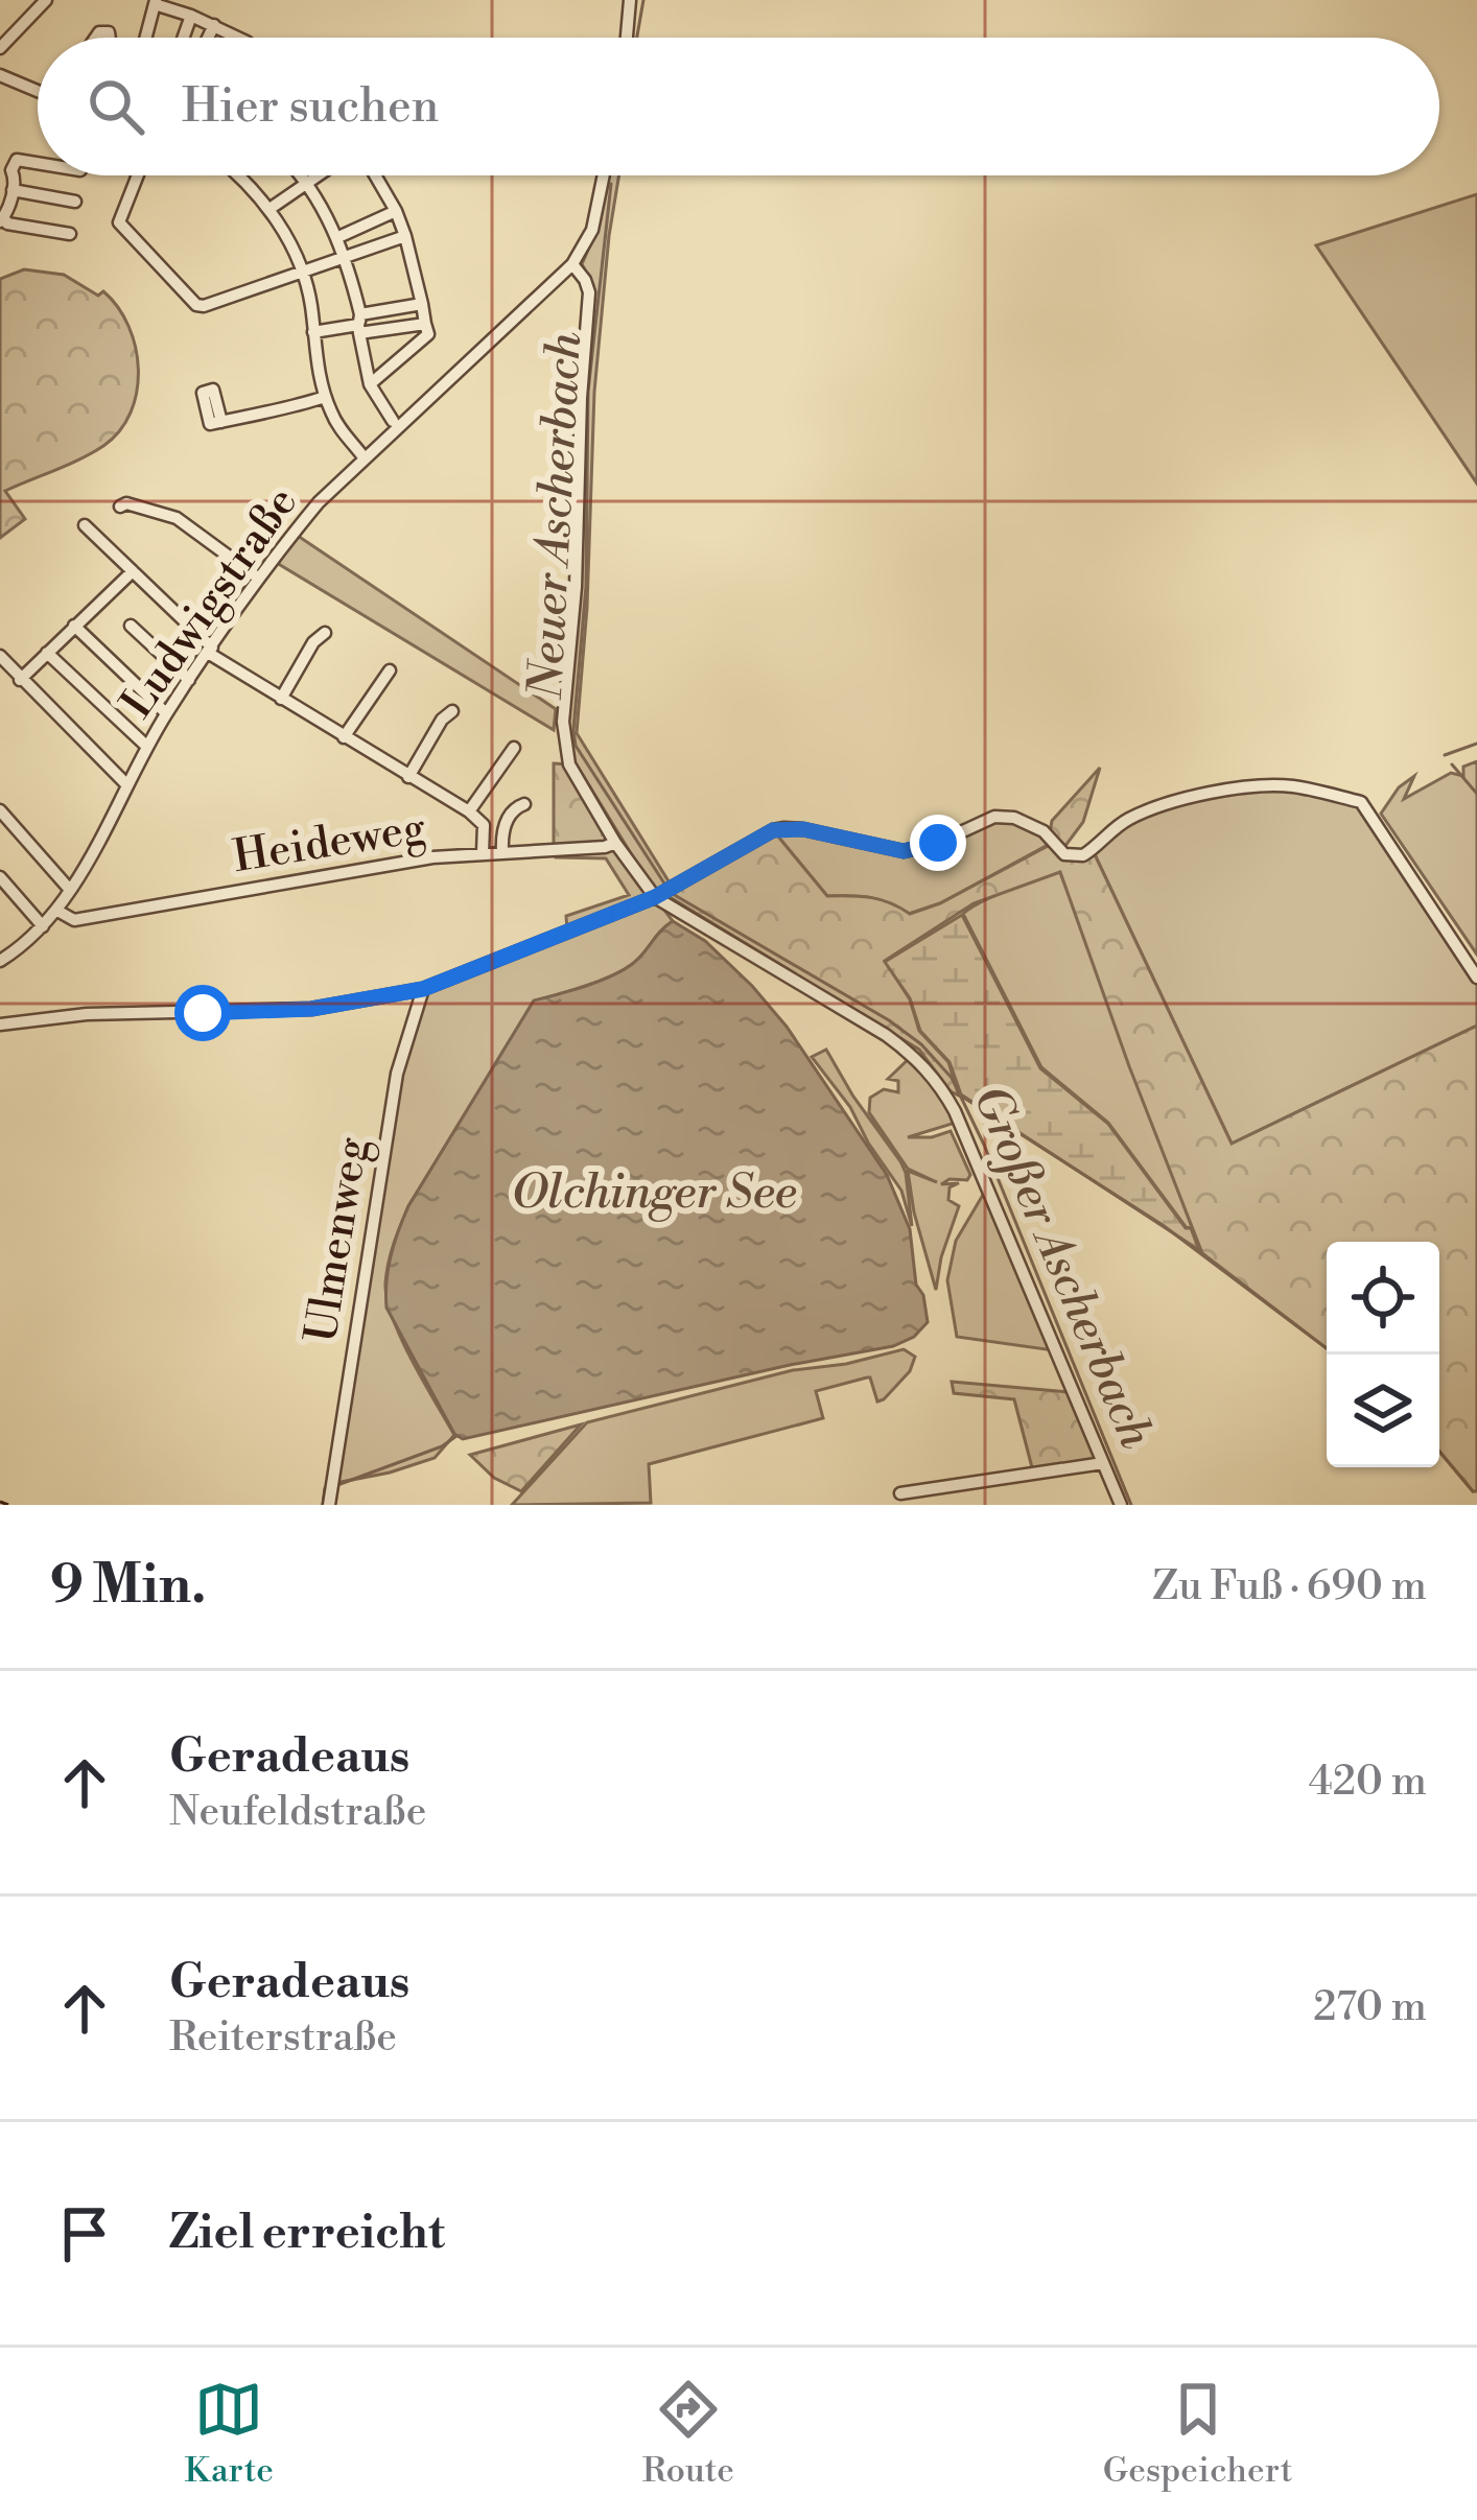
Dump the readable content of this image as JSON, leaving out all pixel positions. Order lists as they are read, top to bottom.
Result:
{
  "streets": {
    "street": ["Ludwigstraße", "Heideweg", "Ulmenweg"]
  },
  "crossings": [
    ["Ludwigstraße", "Heideweg"]
  ],
  "water": ["Neuer Ascherbach", "Olchinger See", "Großer Ascherbach"],
  "page": {
    "search": "Hier suchen",
    "heading": ["9 Min.", "Zu Fuß · 690 m"],
    "list": [
      ["Geradeaus", "Neufeldstraße", "420 m"],
      ["Geradeaus", "Reiterstraße", "270 m"],
      "Ziel erreicht"
    ],
    "nav": ["Karte", "Route", "Gespeichert"]
  }
}
